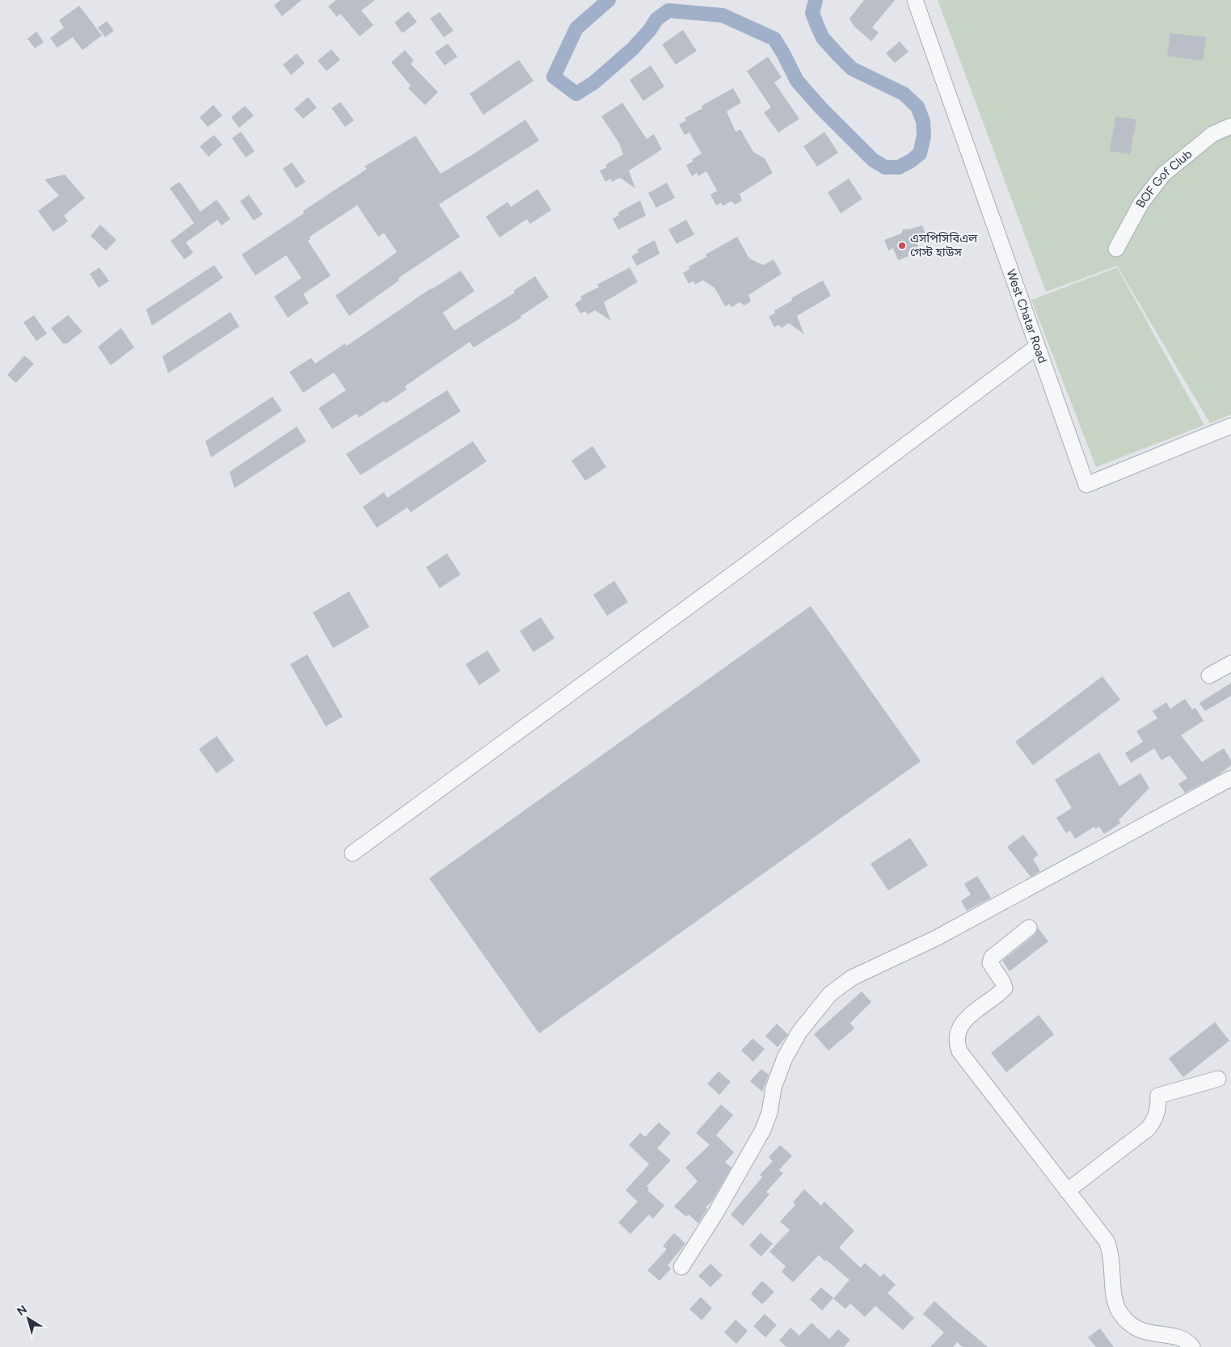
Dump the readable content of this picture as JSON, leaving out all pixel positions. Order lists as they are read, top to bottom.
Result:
{
  "streets": {
    "street": ["BOF Gof Club", "West Chatar Road"]
  },
  "places": ["এসপিসিবিএল গেস্ট হাউস"],
  "north": "top left"
}
